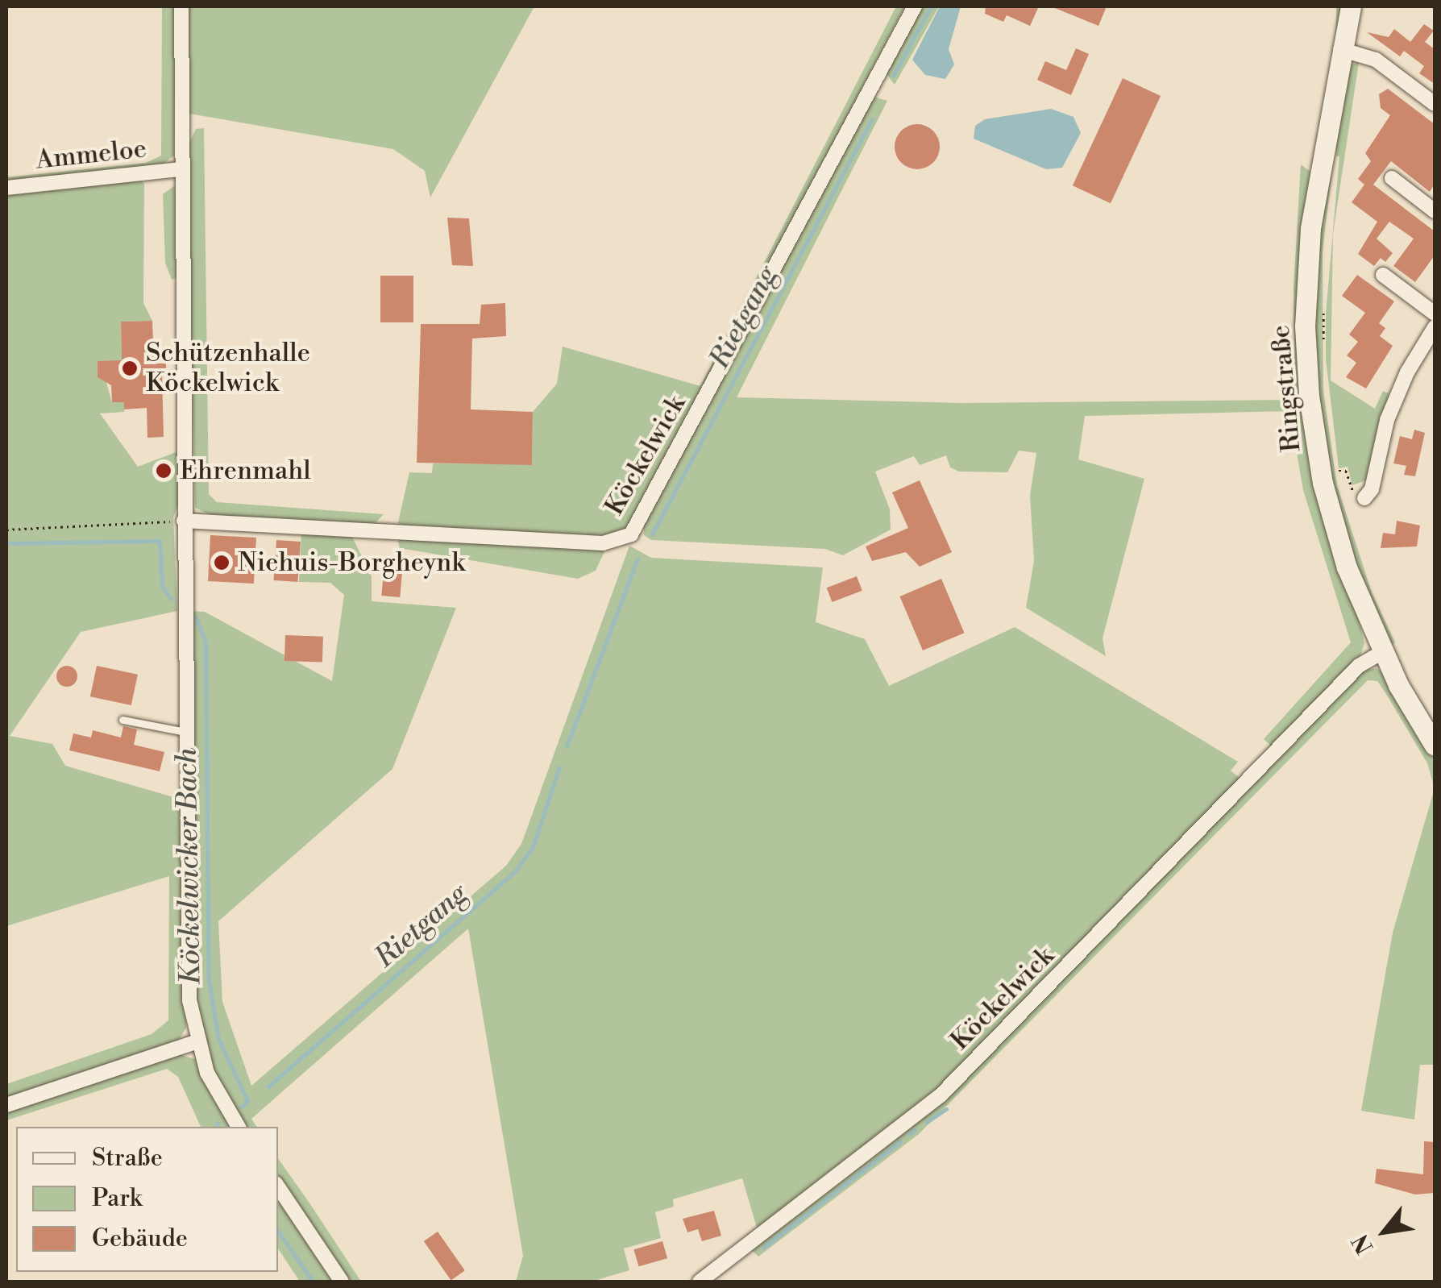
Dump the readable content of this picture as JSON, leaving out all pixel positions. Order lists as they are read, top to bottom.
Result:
{
  "streets": {
    "main road": ["Ringstraße"],
    "street": ["Ammeloe", "Köckelwick"]
  },
  "crossings": [
    ["Ringstraße", "Köckelwick"]
  ],
  "water": ["Rietgang", "Köckelwicker Bach"],
  "places": ["Schützenhalle Köckelwick", "Ehrenmahl", "Niehuis-Borgheynk"],
  "legend": ["Straße", "Park", "Gebäude"],
  "north": "bottom left"
}
